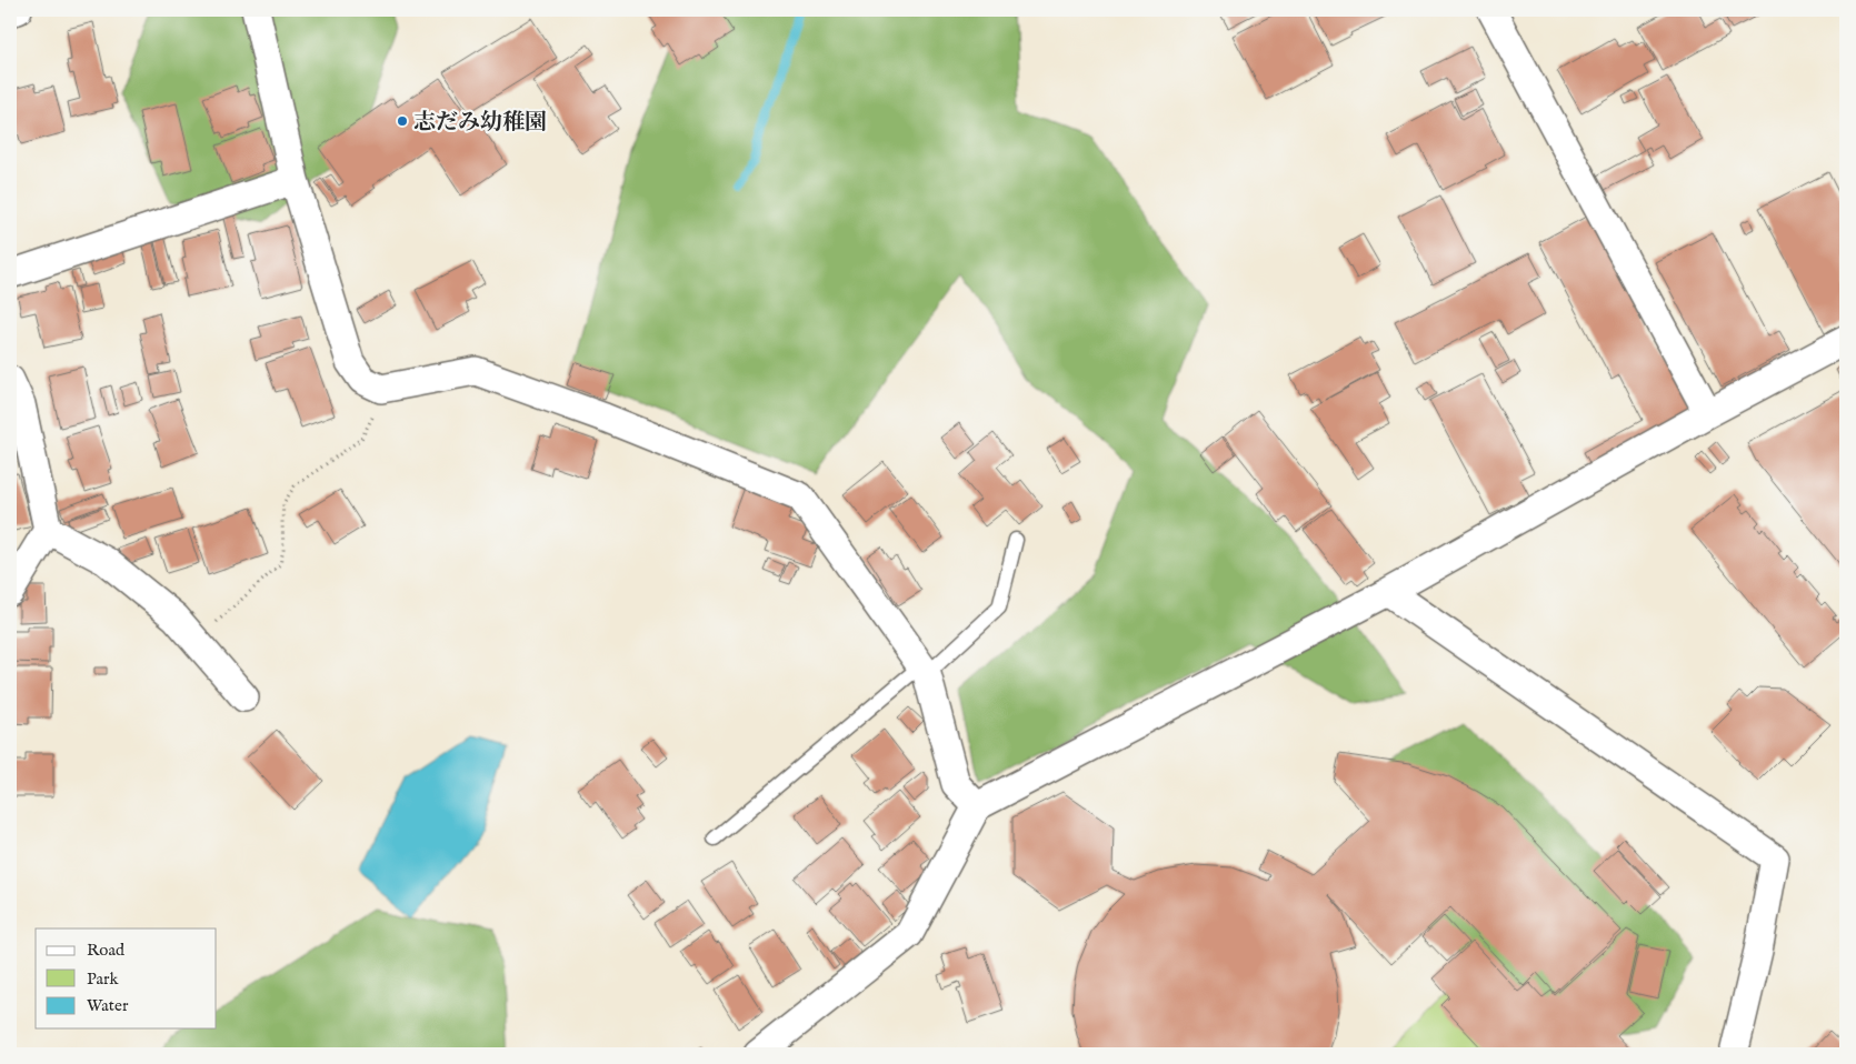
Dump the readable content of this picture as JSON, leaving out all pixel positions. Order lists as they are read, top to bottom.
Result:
{
  "places": ["志だみ幼稚園"],
  "legend": ["Road", "Park", "Water"]
}
